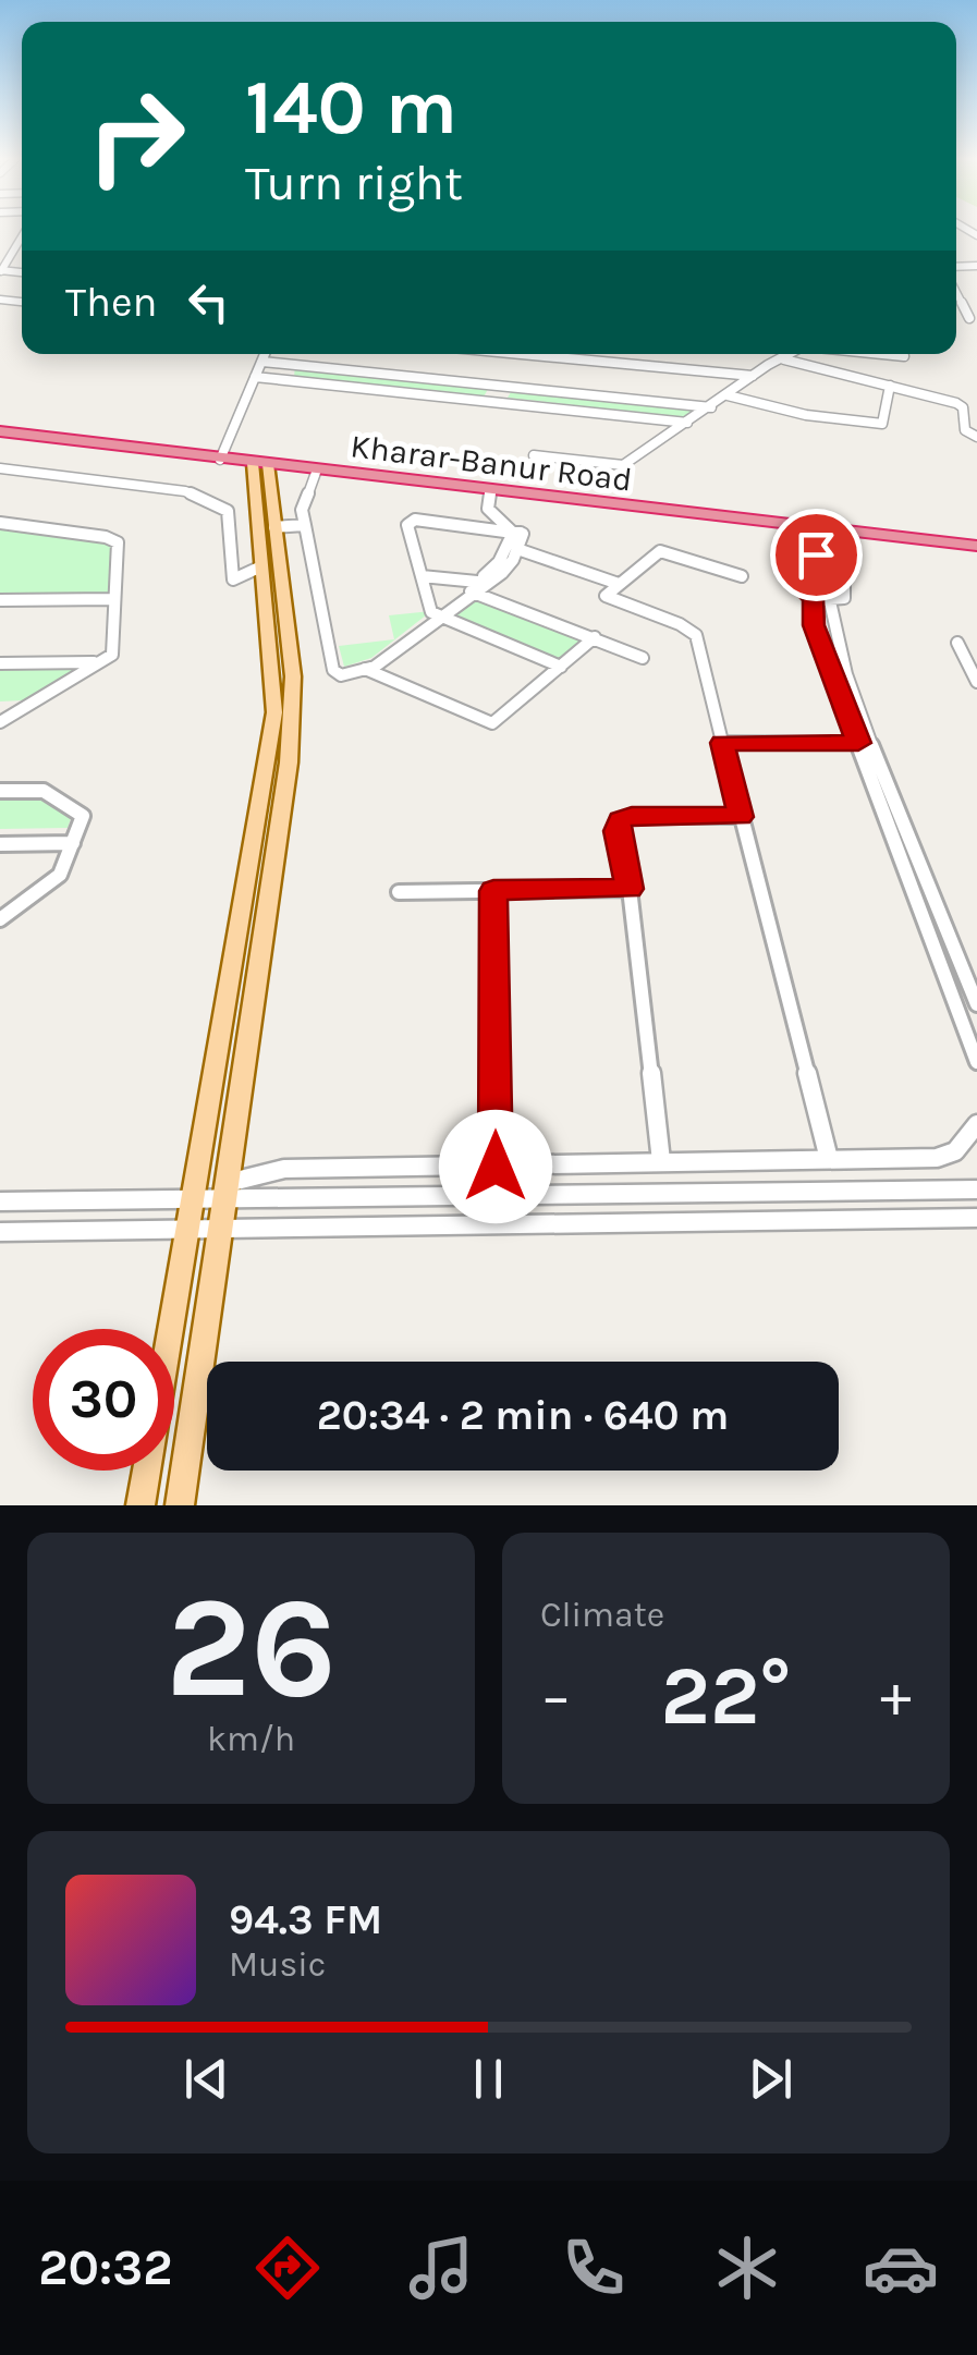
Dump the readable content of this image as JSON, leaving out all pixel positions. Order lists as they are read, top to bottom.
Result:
{
  "streets": {
    "highway": ["Kharar-Banur Road"]
  },
  "page": {
    "turn": ["140 m", "Turn right"],
    "then": "Then",
    "limit": "30",
    "trip": "20:34 · 2 min · 640 m",
    "tile": [
      ["26", "km/h"],
      "Climate"
    ],
    "heat": ["−", "22°", "+"],
    "song": ["94.3 FM", "Music"],
    "tabs": "20:32"
  }
}
